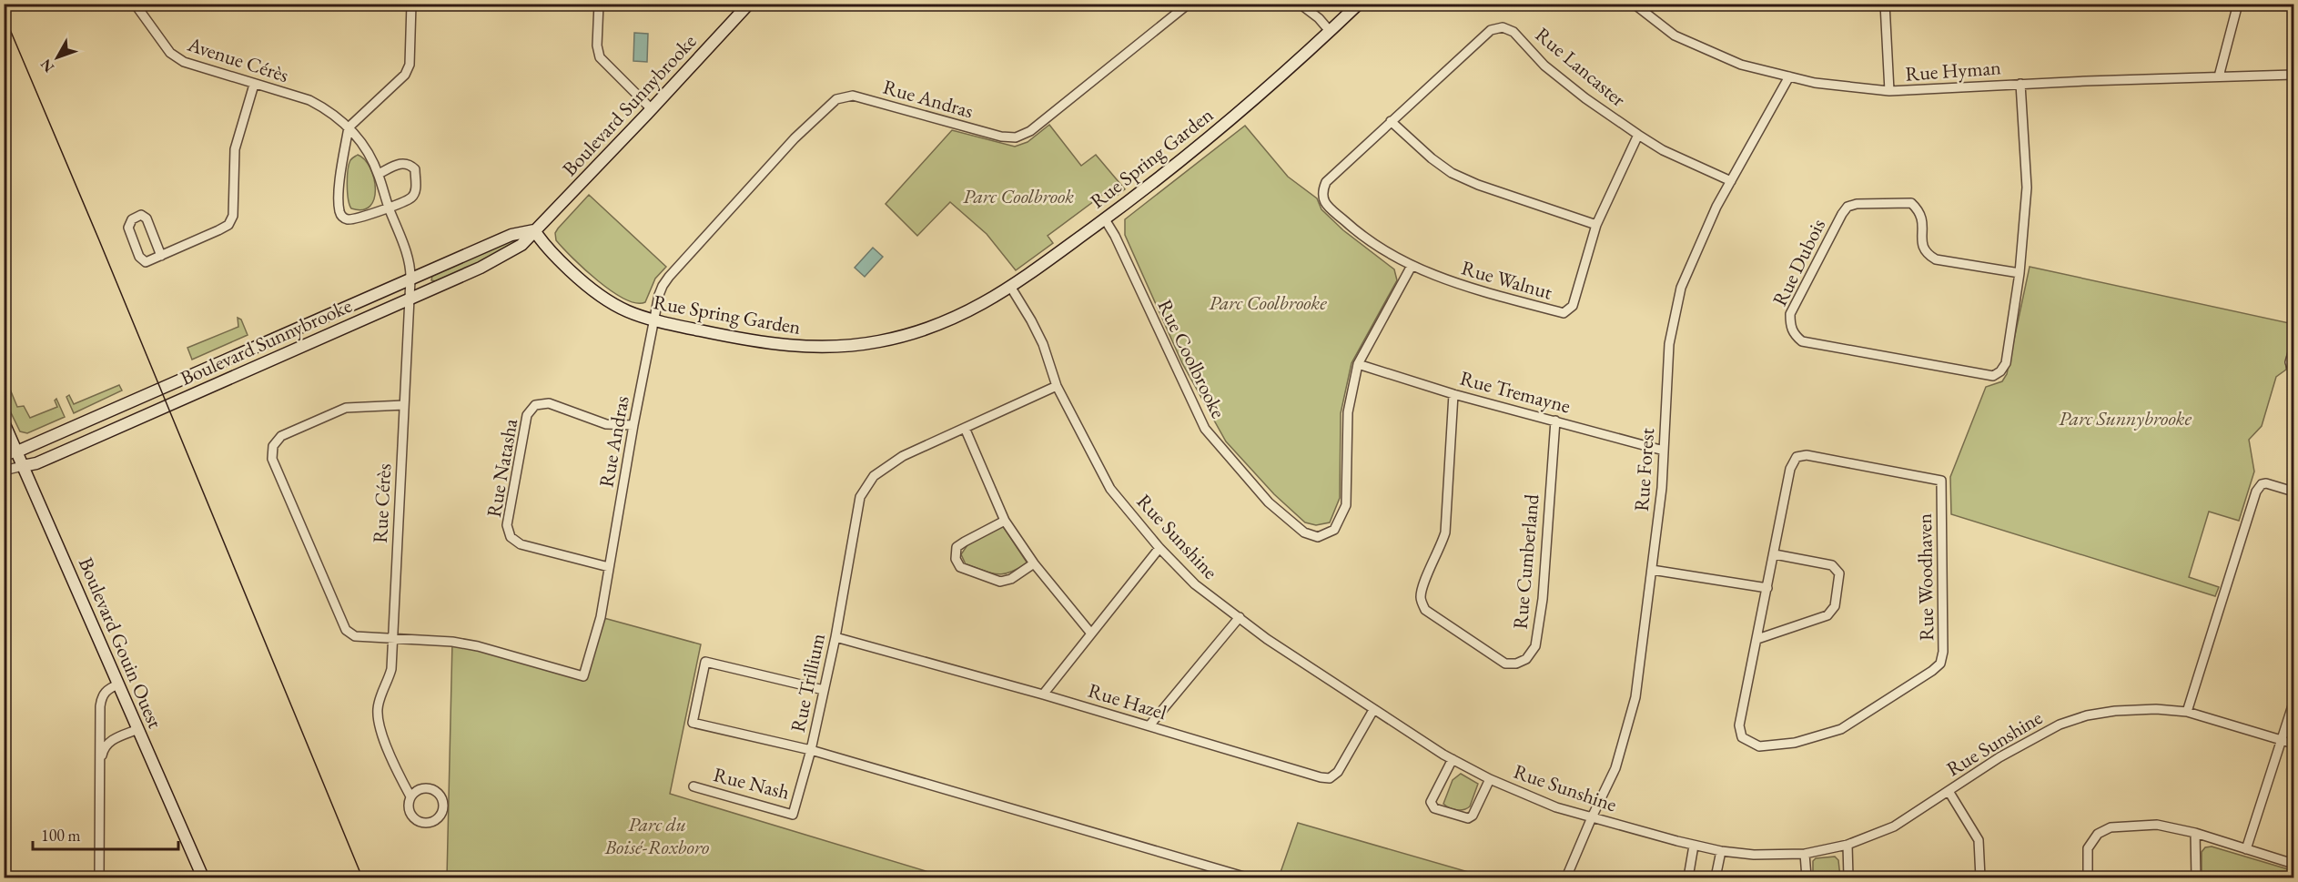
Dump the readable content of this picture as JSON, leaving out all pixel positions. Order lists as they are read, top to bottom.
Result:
{
  "streets": {
    "street": [
      "Avenue Cérès",
      "Rue Lancaster",
      "Rue Hyman",
      "Rue Andras",
      "Boulevard Sunnybrooke",
      "Rue Spring Garden",
      "Rue Dubois",
      "Rue Walnut",
      "Rue Coolbrooke",
      "Rue Tremayne",
      "Rue Natasha",
      "Rue Forest",
      "Rue Cérès",
      "Rue Sunshine",
      "Rue Cumberland",
      "Rue Woodhaven",
      "Boulevard Gouin Ouest",
      "Rue Trillium",
      "Rue Hazel",
      "Rue Nash"
    ]
  },
  "crossings": [
    ["Avenue Cérès", "Rue Cérès"],
    ["Rue Lancaster", "Rue Walnut"],
    ["Rue Lancaster", "Rue Forest"],
    ["Rue Hyman", "Rue Dubois"],
    ["Rue Hyman", "Rue Forest"],
    ["Rue Andras", "Rue Spring Garden"],
    ["Rue Andras", "Rue Natasha"],
    ["Rue Andras", "Rue Cérès"],
    ["Boulevard Sunnybrooke", "Rue Spring Garden"],
    ["Boulevard Sunnybrooke", "Rue Cérès"],
    ["Boulevard Sunnybrooke", "Boulevard Gouin Ouest"],
    ["Rue Spring Garden", "Rue Coolbrooke"],
    ["Rue Spring Garden", "Rue Sunshine"],
    ["Rue Walnut", "Rue Coolbrooke"],
    ["Rue Coolbrooke", "Rue Tremayne"],
    ["Rue Tremayne", "Rue Forest"],
    ["Rue Tremayne", "Rue Cumberland"],
    ["Rue Forest", "Rue Sunshine"],
    ["Rue Sunshine", "Rue Trillium"],
    ["Rue Sunshine", "Rue Hazel"],
    ["Rue Trillium", "Rue Hazel"],
    ["Rue Trillium", "Rue Nash"]
  ],
  "parks": [
    "Parc Coolbrook",
    "Parc Coolbrooke",
    "Parc Sunnybrooke",
    "Parc du Boisé-Roxboro"
  ],
  "scale_bar": "100 m",
  "north": "bottom left"
}
